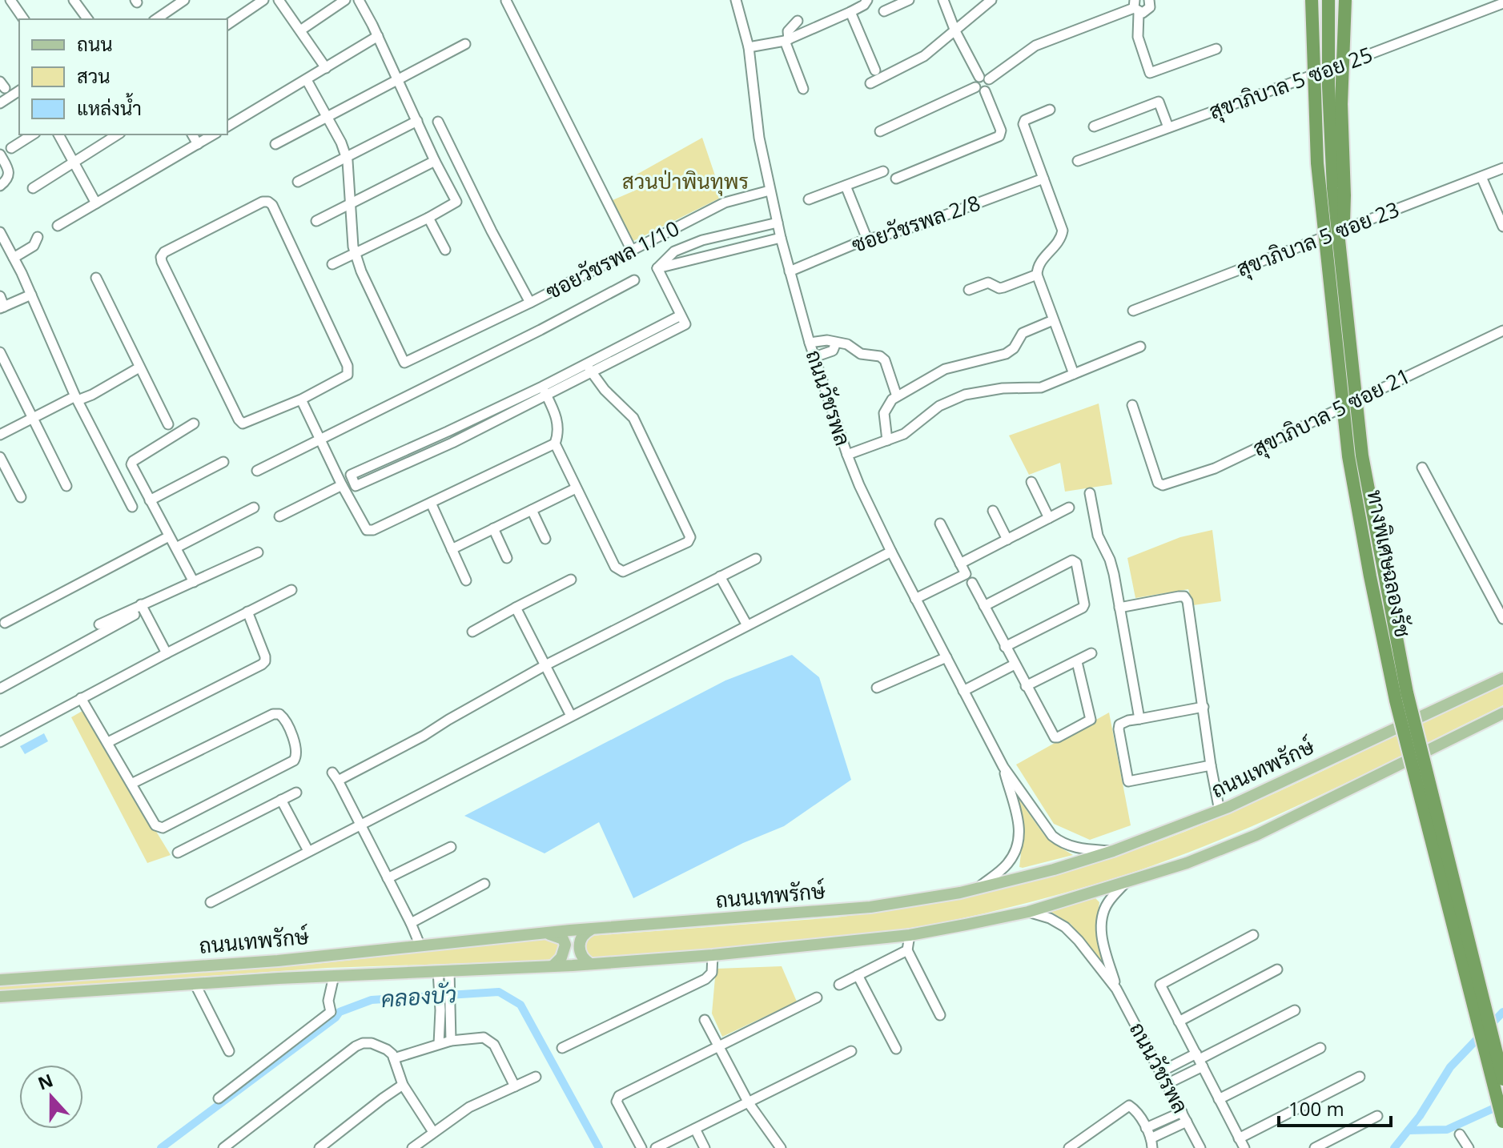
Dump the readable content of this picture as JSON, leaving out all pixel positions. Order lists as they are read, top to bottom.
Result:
{
  "streets": {
    "highway": ["ทางพิเศษฉลองรัช"],
    "main road": ["ถนนเทพรักษ์"],
    "street": [
      "สุขาภิบาล 5 ซอย 25",
      "ซอยวัชรพล 2/8",
      "สุขาภิบาล 5 ซอย 23",
      "ซอยวัชรพล 1/10",
      "ถนนวัชรพล",
      "สุขาภิบาล 5 ซอย 21"
    ]
  },
  "crossings": [
    ["ซอยวัชรพล 2/8", "ถนนวัชรพล"],
    ["ซอยวัชรพล 1/10", "ถนนวัชรพล"],
    ["ถนนวัชรพล", "ถนนเทพรักษ์"]
  ],
  "water": ["คลองบัว"],
  "parks": ["สวนป่าพินทุพร"],
  "legend": ["ถนน", "สวน", "แหล่งน้ำ"],
  "scale_bar": "100 m",
  "north": "top"
}
